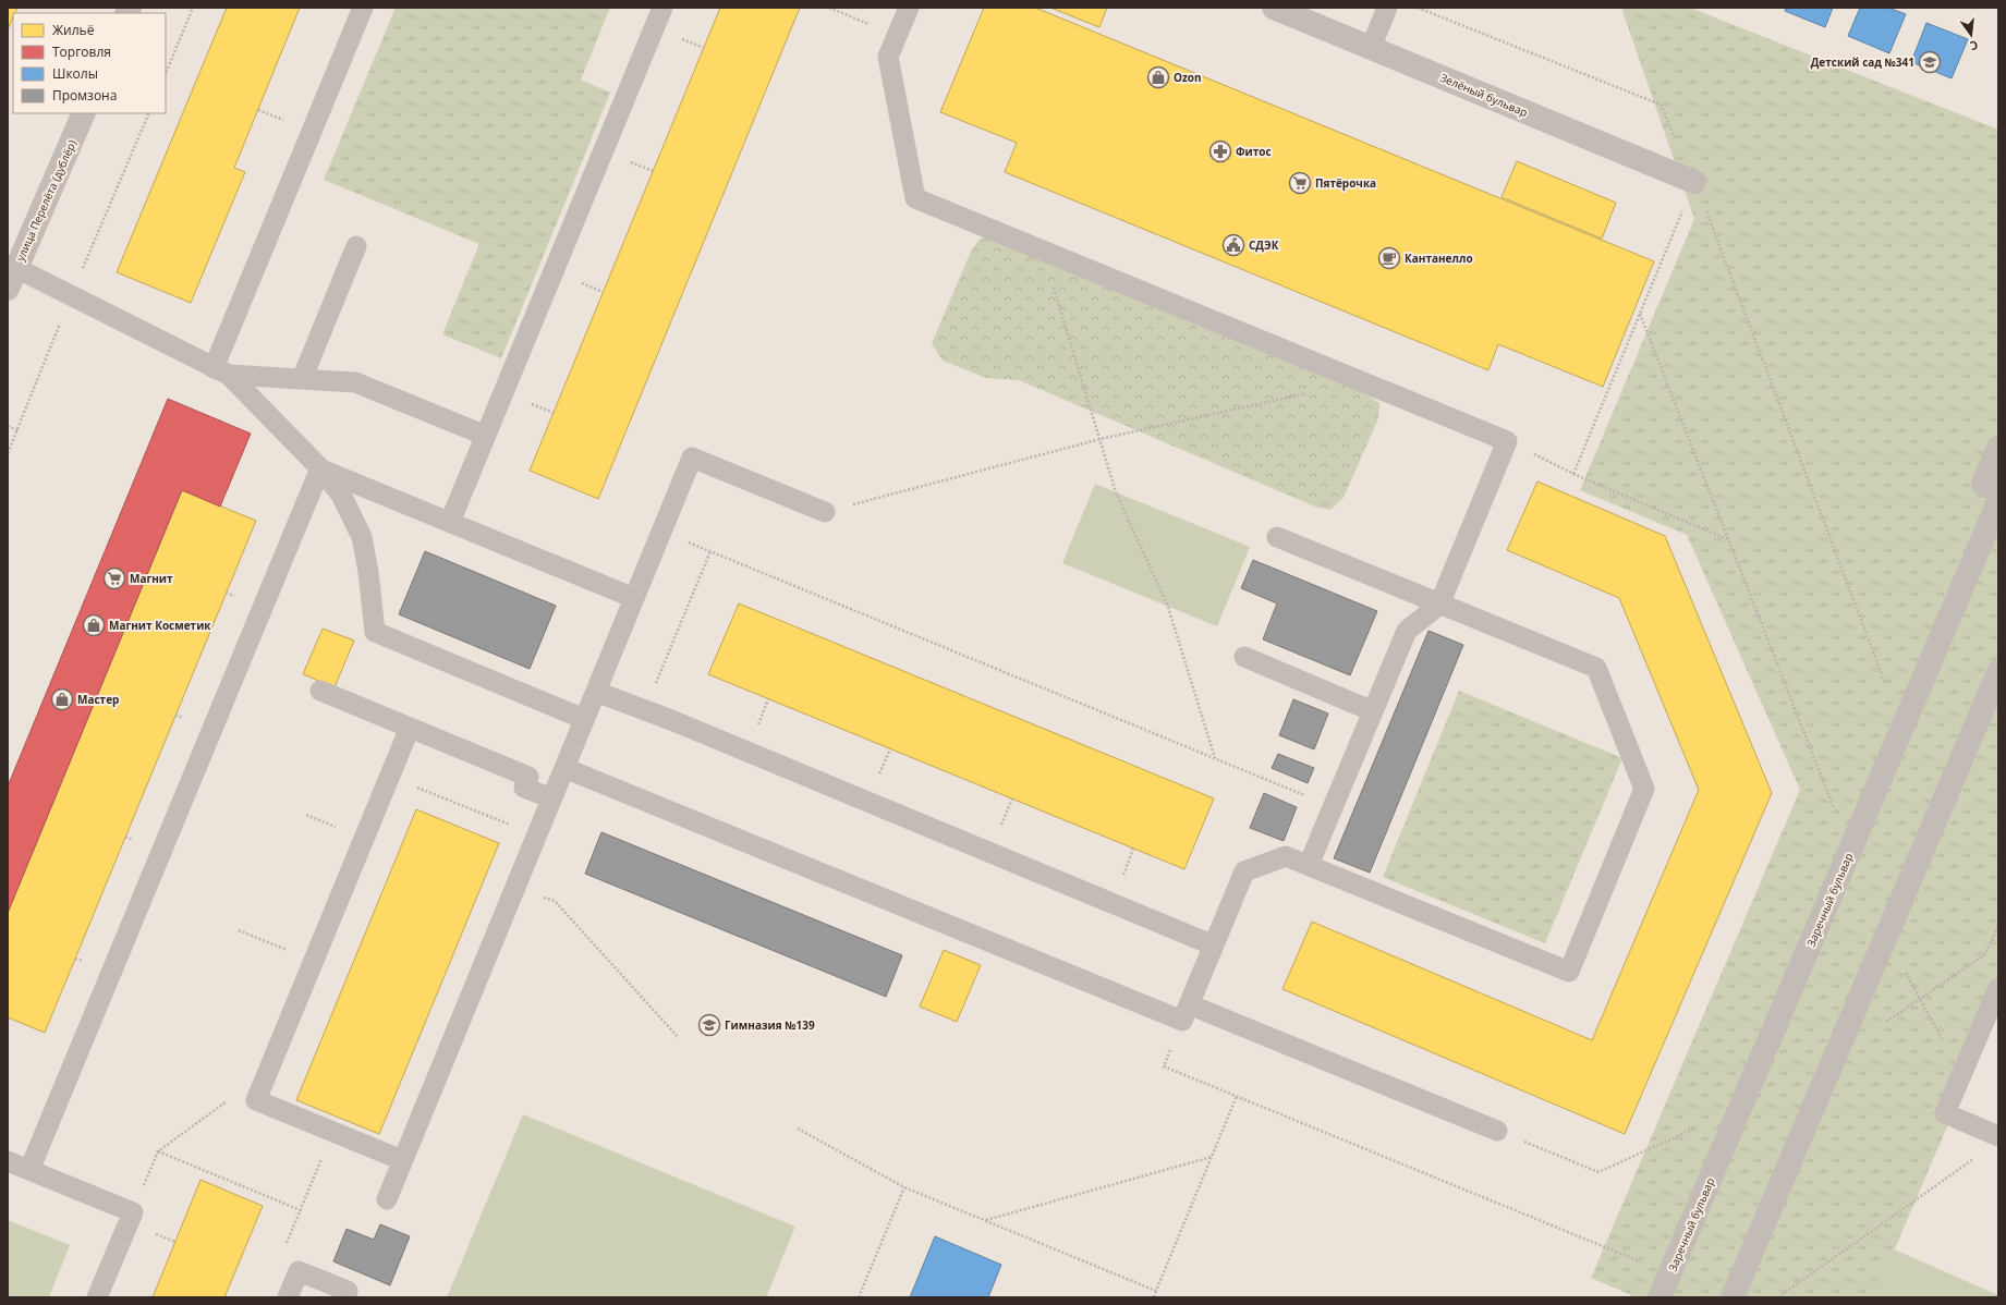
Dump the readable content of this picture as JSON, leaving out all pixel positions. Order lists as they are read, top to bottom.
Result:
{
  "streets": {
    "street": ["Зелёный бульвар", "улица Перелёта (дублёр)", "Заречный бульвар"]
  },
  "places": {
    "school or university": ["Детский сад №341", "Гимназия №139"],
    "shop": ["Ozon", "Магнит Косметик", "Мастер"],
    "pharmacy": ["Фитос"],
    "supermarket": ["Пятёрочка", "Магнит"],
    "public building": ["СДЭК"],
    "cafe": ["Кантанелло"]
  },
  "legend": [
    "Жильё",
    "Торговля",
    "Школы",
    "Промзона"
  ],
  "north": "bottom"
}
